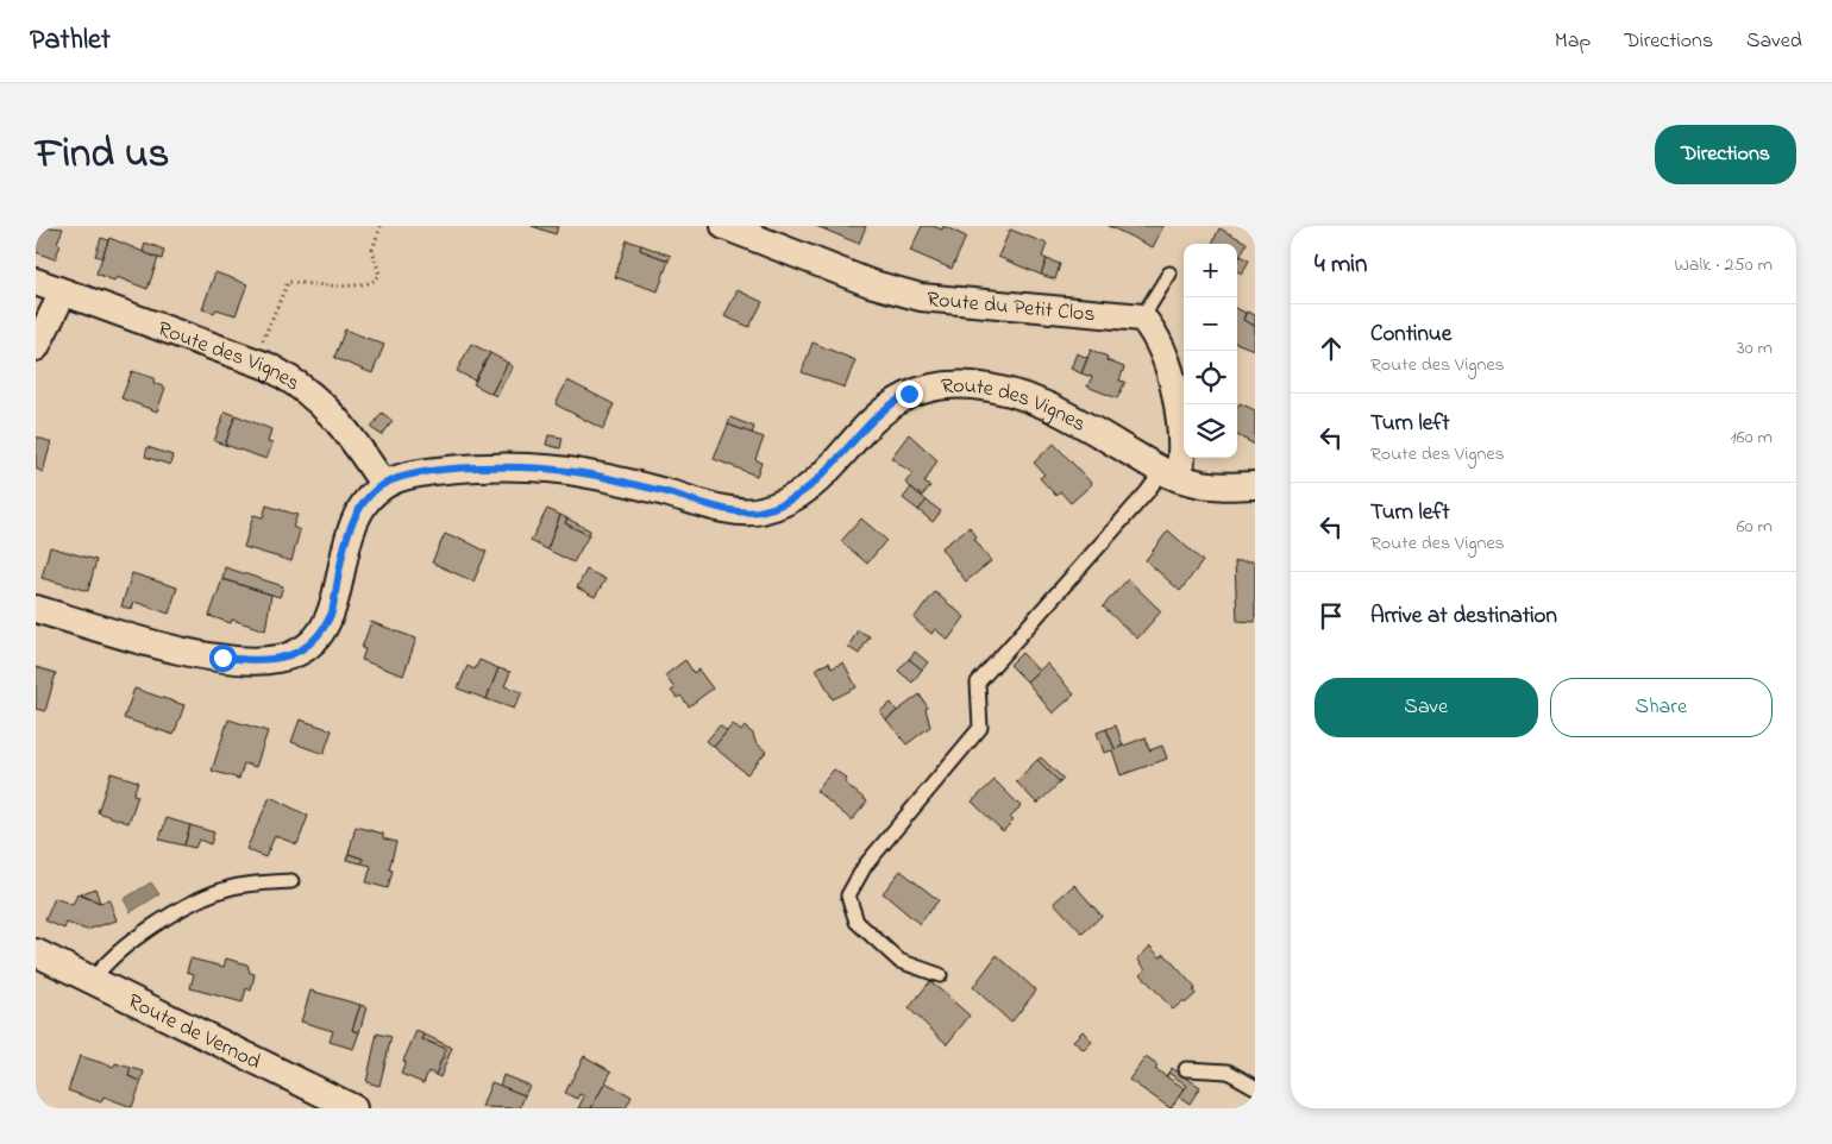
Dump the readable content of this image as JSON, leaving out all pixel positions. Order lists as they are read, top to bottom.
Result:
{
  "streets": {
    "street": ["Route du Petit Clos", "Route des Vignes", "Route de Vernod"]
  },
  "page": {
    "header": "Pathlet",
    "nav": ["Map", "Directions", "Saved"],
    "title": "Find us",
    "buttons": [
      "Directions",
      ["Save", "Share"]
    ],
    "heading": ["4 min", "Walk · 250 m"],
    "map_buttons": ["+", "−"],
    "list": [
      ["Continue", "Route des Vignes", "30 m"],
      ["Turn left", "Route des Vignes", "160 m"],
      ["Turn left", "Route des Vignes", "60 m"],
      "Arrive at destination"
    ]
  }
}
